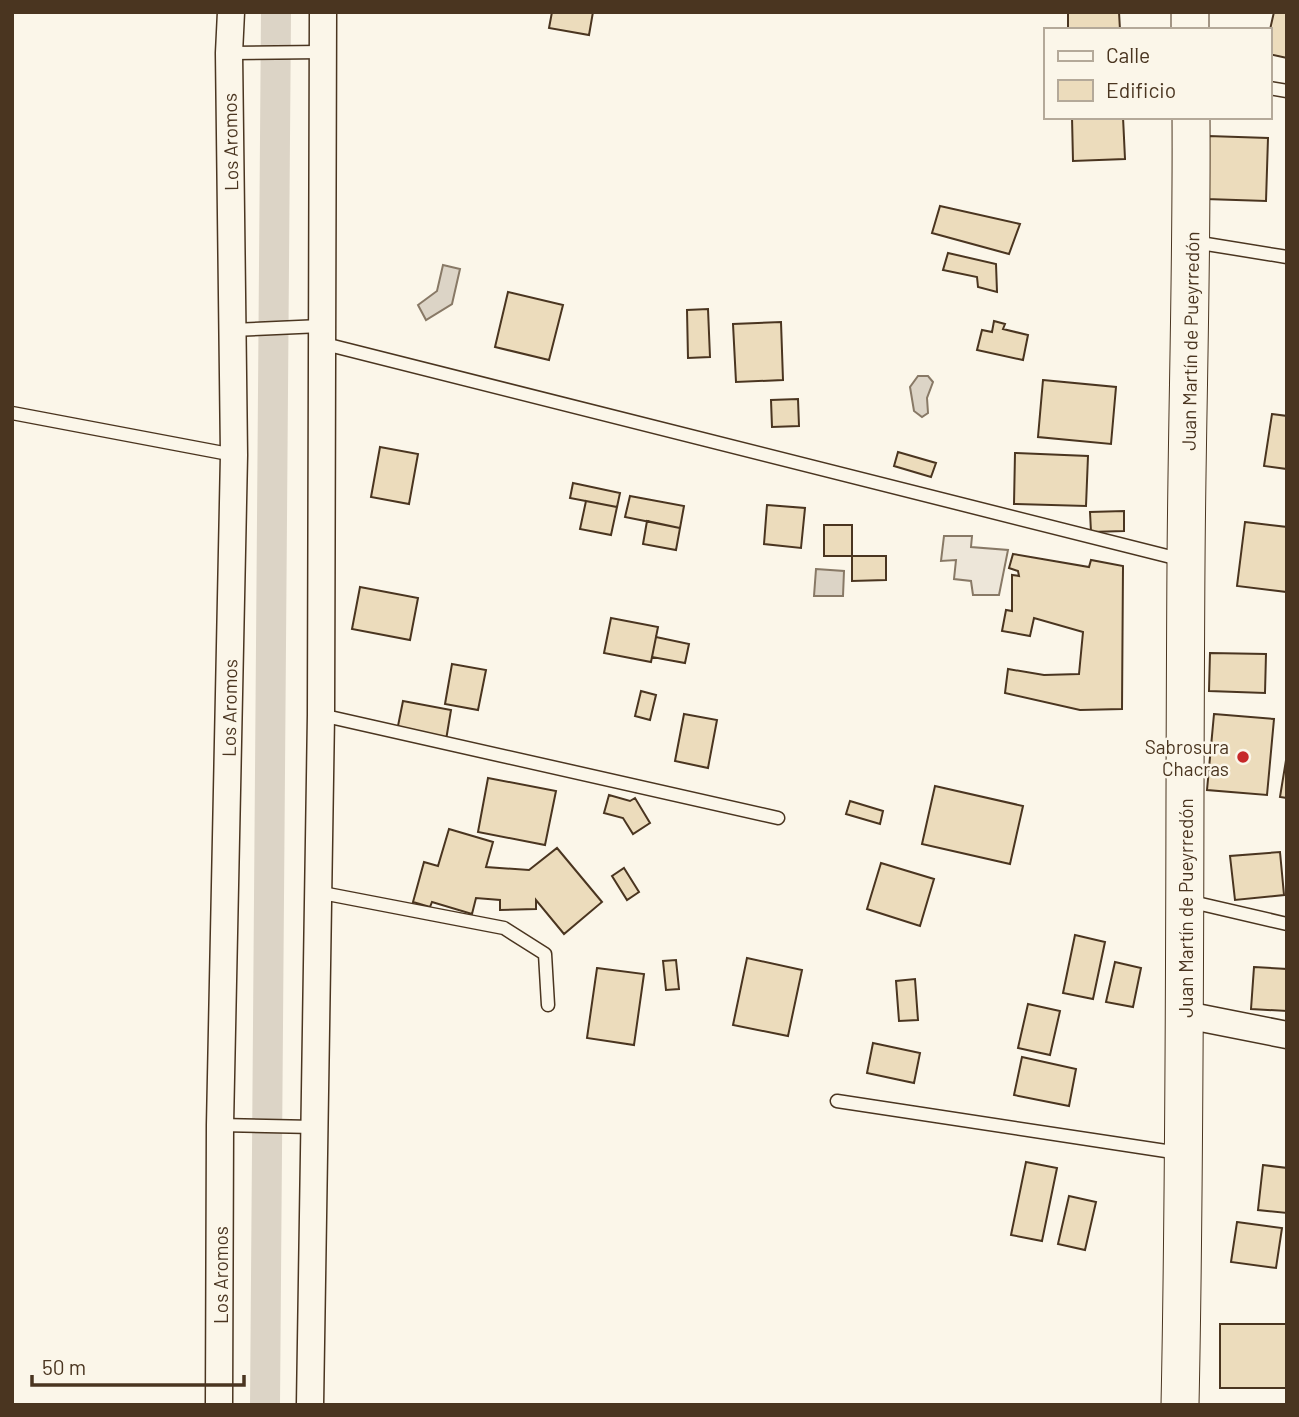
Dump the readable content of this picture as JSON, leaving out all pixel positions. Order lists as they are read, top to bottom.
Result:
{
  "streets": {
    "main road": ["Juan Martín de Pueyrredón"],
    "street": ["Los Aromos"]
  },
  "places": ["Sabrosura Chacras"],
  "legend": ["Calle", "Edificio"],
  "scale_bar": "50 m"
}
